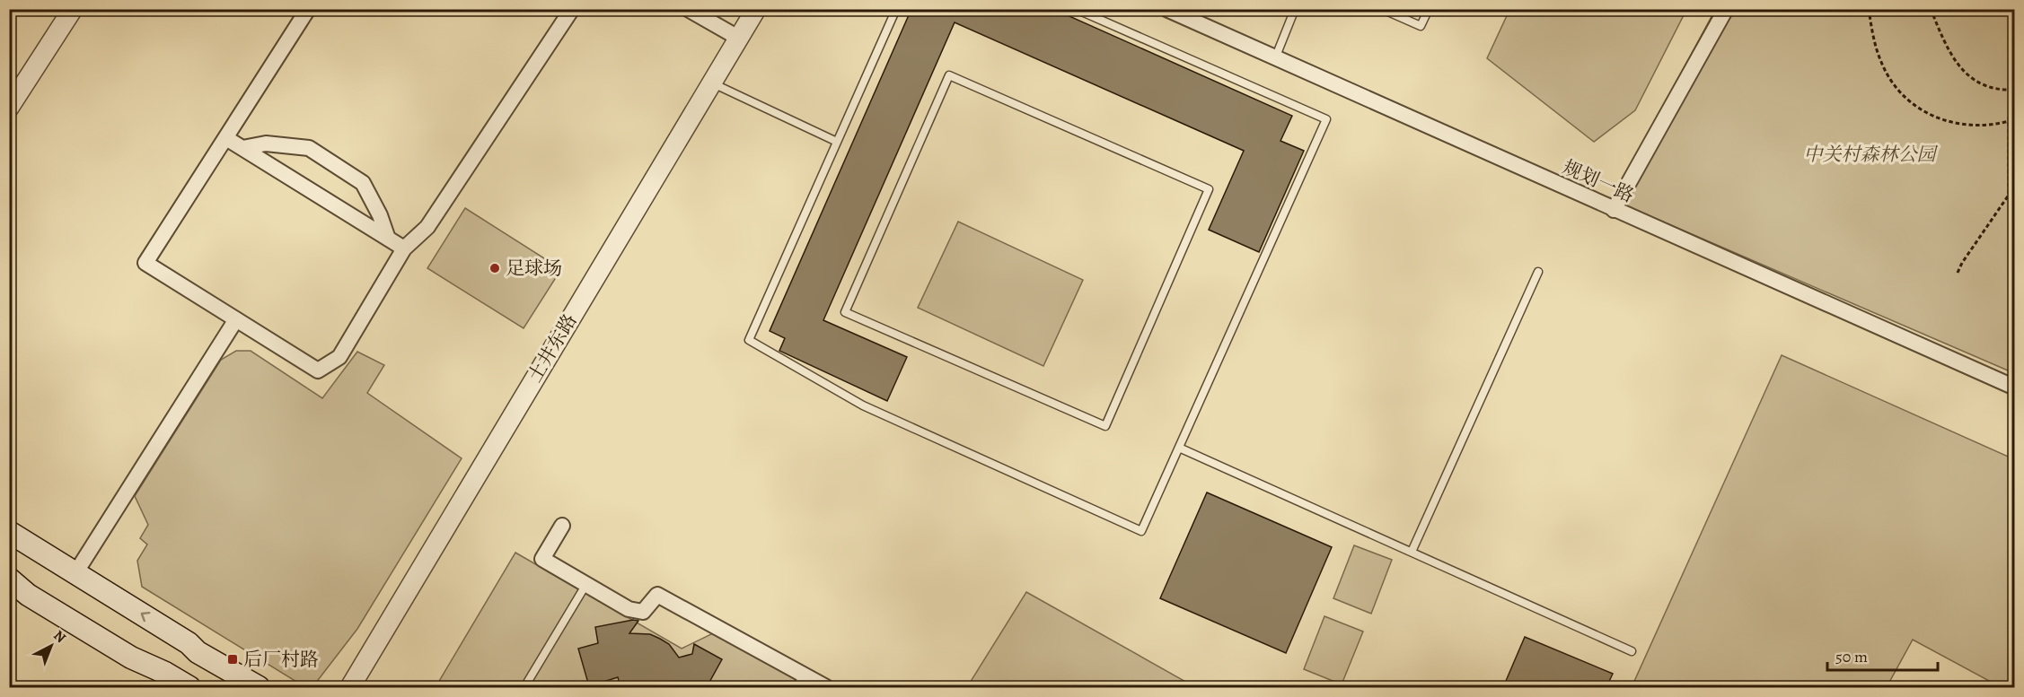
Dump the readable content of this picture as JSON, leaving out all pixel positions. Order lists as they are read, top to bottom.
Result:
{
  "streets": {
    "street": ["规划一路", "土井东路"]
  },
  "parks": ["中关村森林公园"],
  "places": {
    "other": ["足球场"],
    "transit": ["后厂村路"]
  },
  "scale_bar": "50 m",
  "north": "top right"
}
